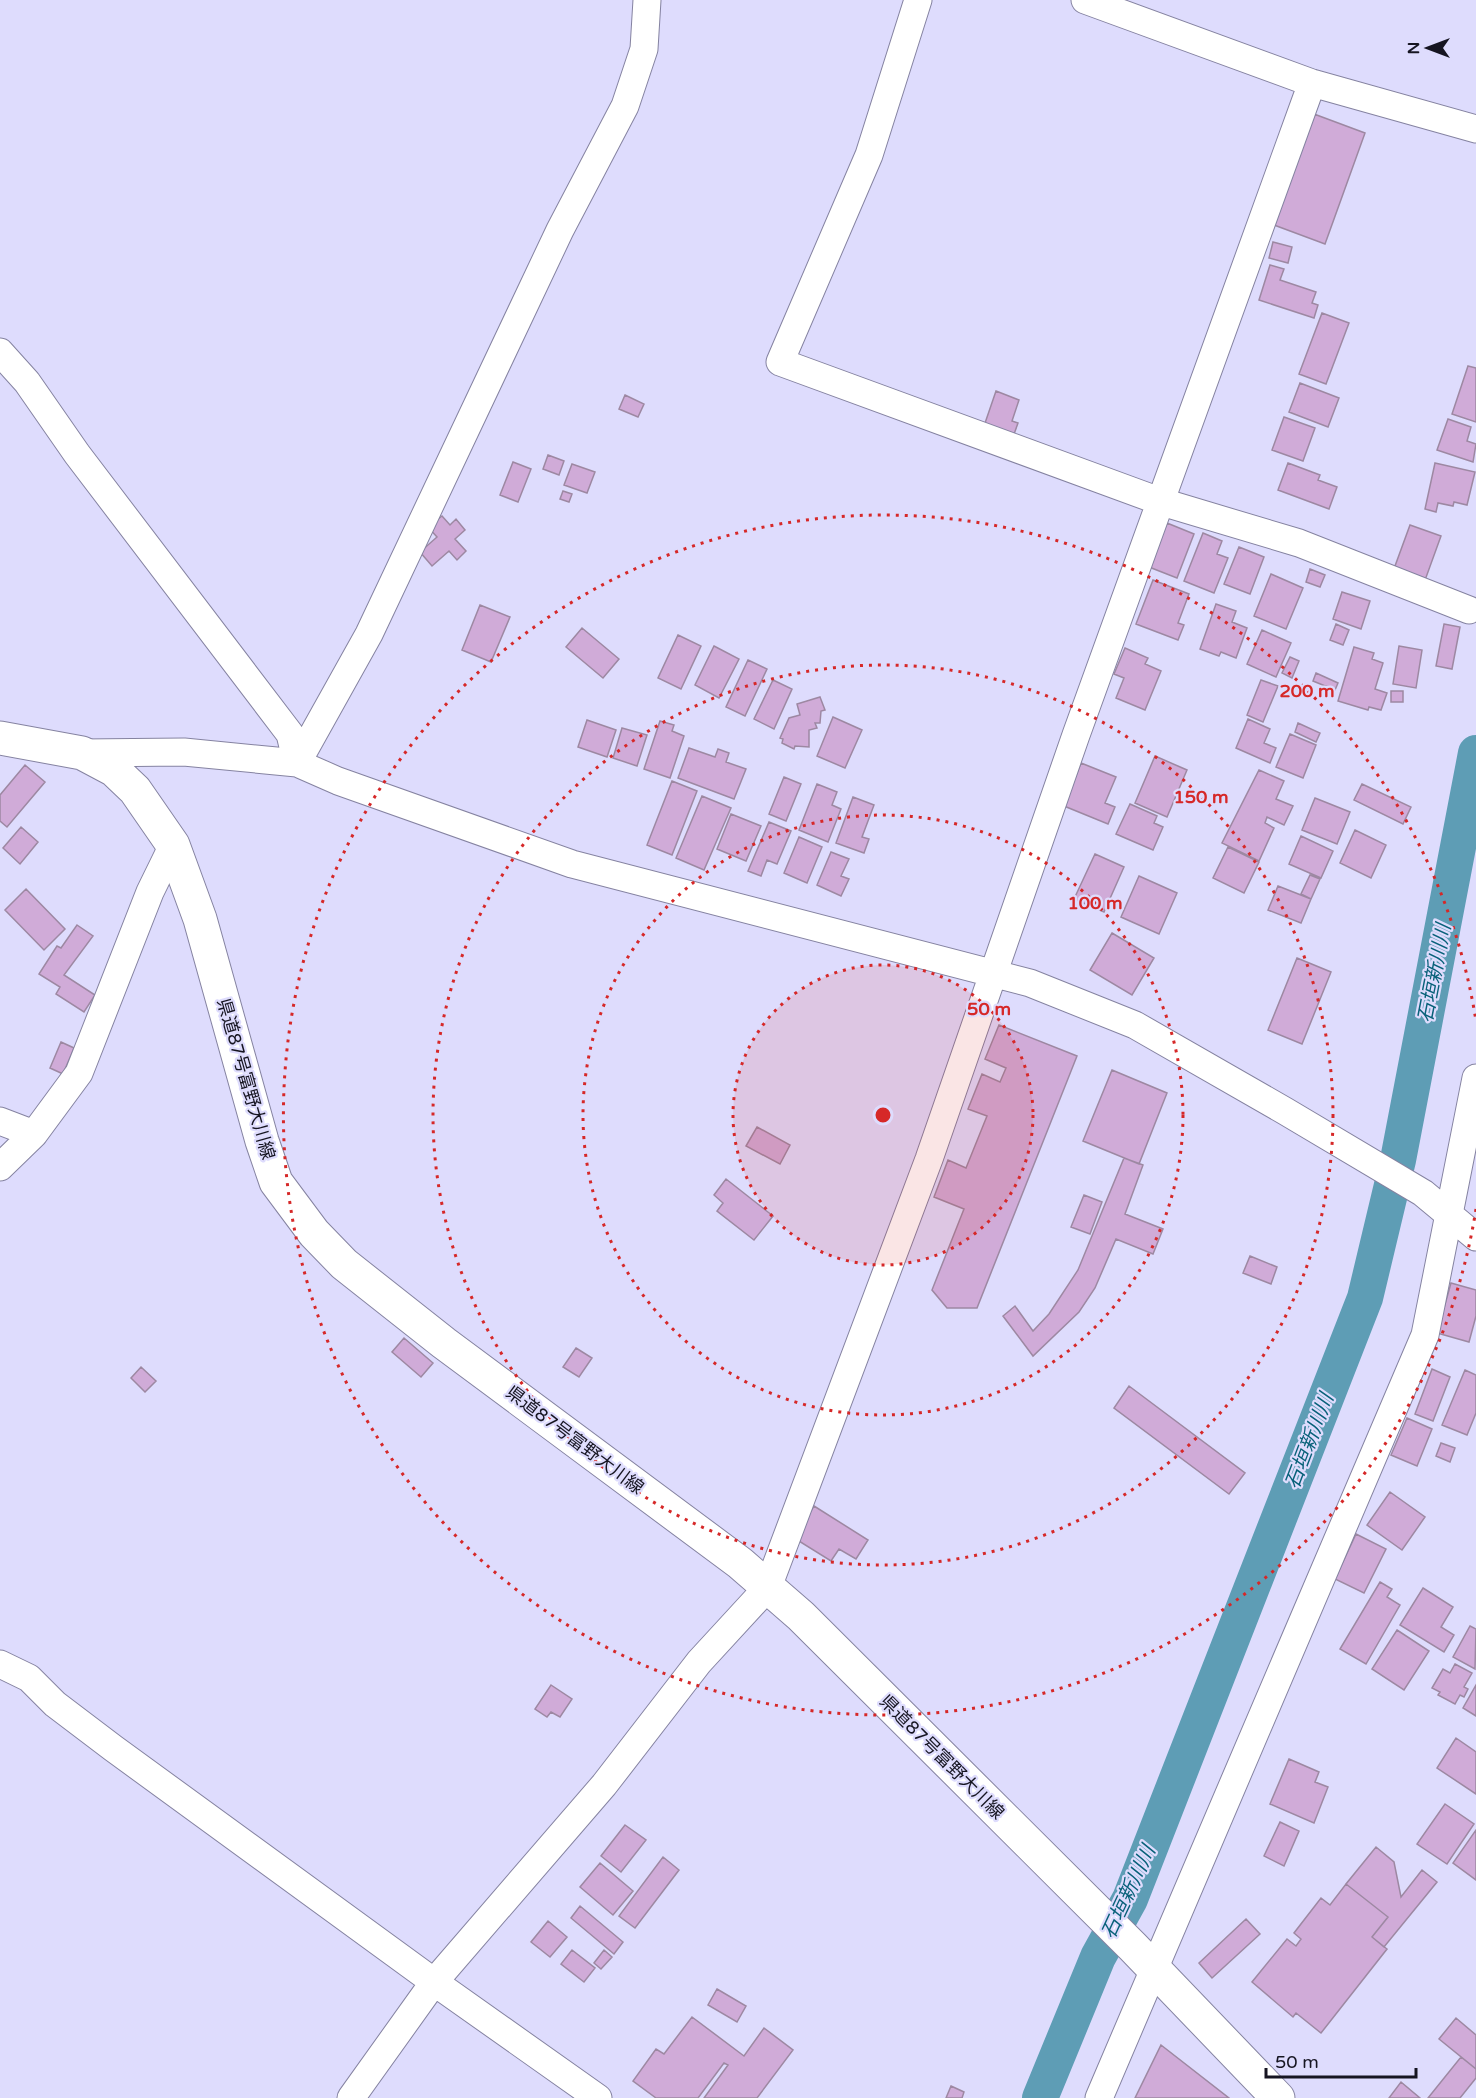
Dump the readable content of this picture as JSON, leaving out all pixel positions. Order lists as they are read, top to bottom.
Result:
{
  "streets": {
    "main road": ["県道87号富野大川線"]
  },
  "water": ["石垣新川川"],
  "scale_bar": "50 m",
  "north": "left",
  "rings": [
    "200 m",
    "150 m",
    "100 m",
    "50 m"
  ]
}
